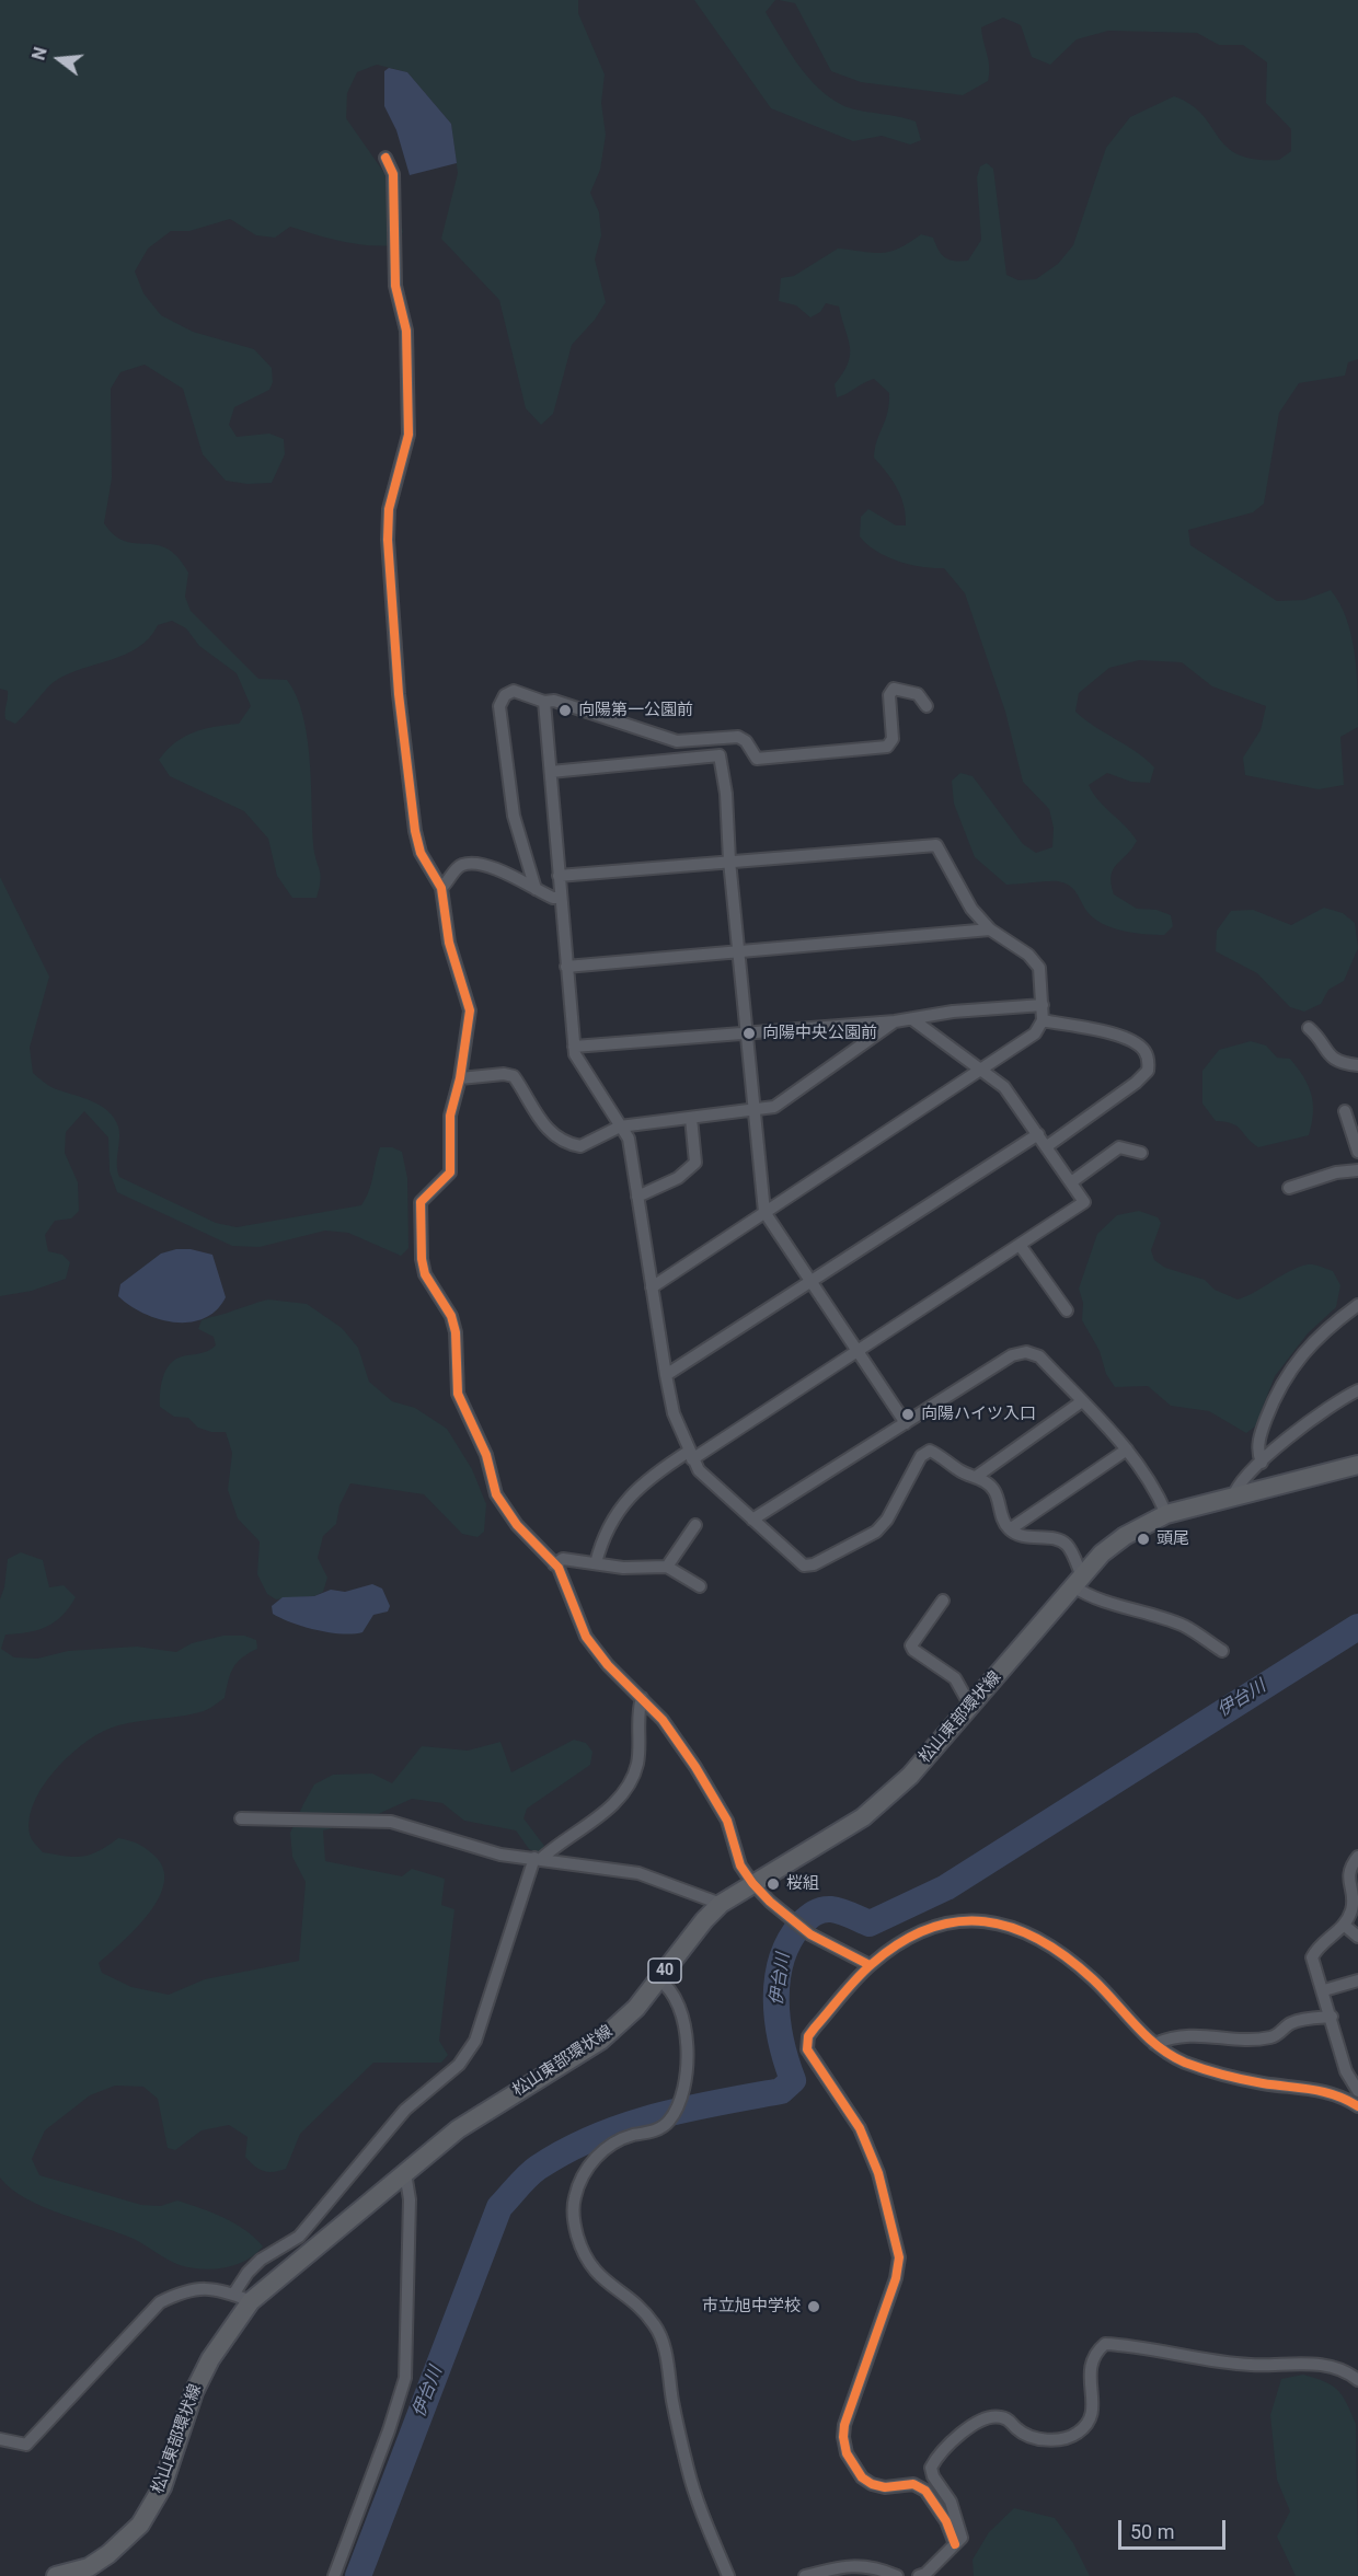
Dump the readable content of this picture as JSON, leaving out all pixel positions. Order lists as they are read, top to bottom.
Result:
{
  "streets": {
    "main road": ["松山東部環状線", "40"]
  },
  "water": ["伊台川"],
  "places": [
    "向陽第一公園前",
    "向陽中央公園前",
    "向陽ハイツ入口",
    "頭尾",
    "桜組",
    "市立旭中学校"
  ],
  "scale_bar": "50 m",
  "north": "left"
}
